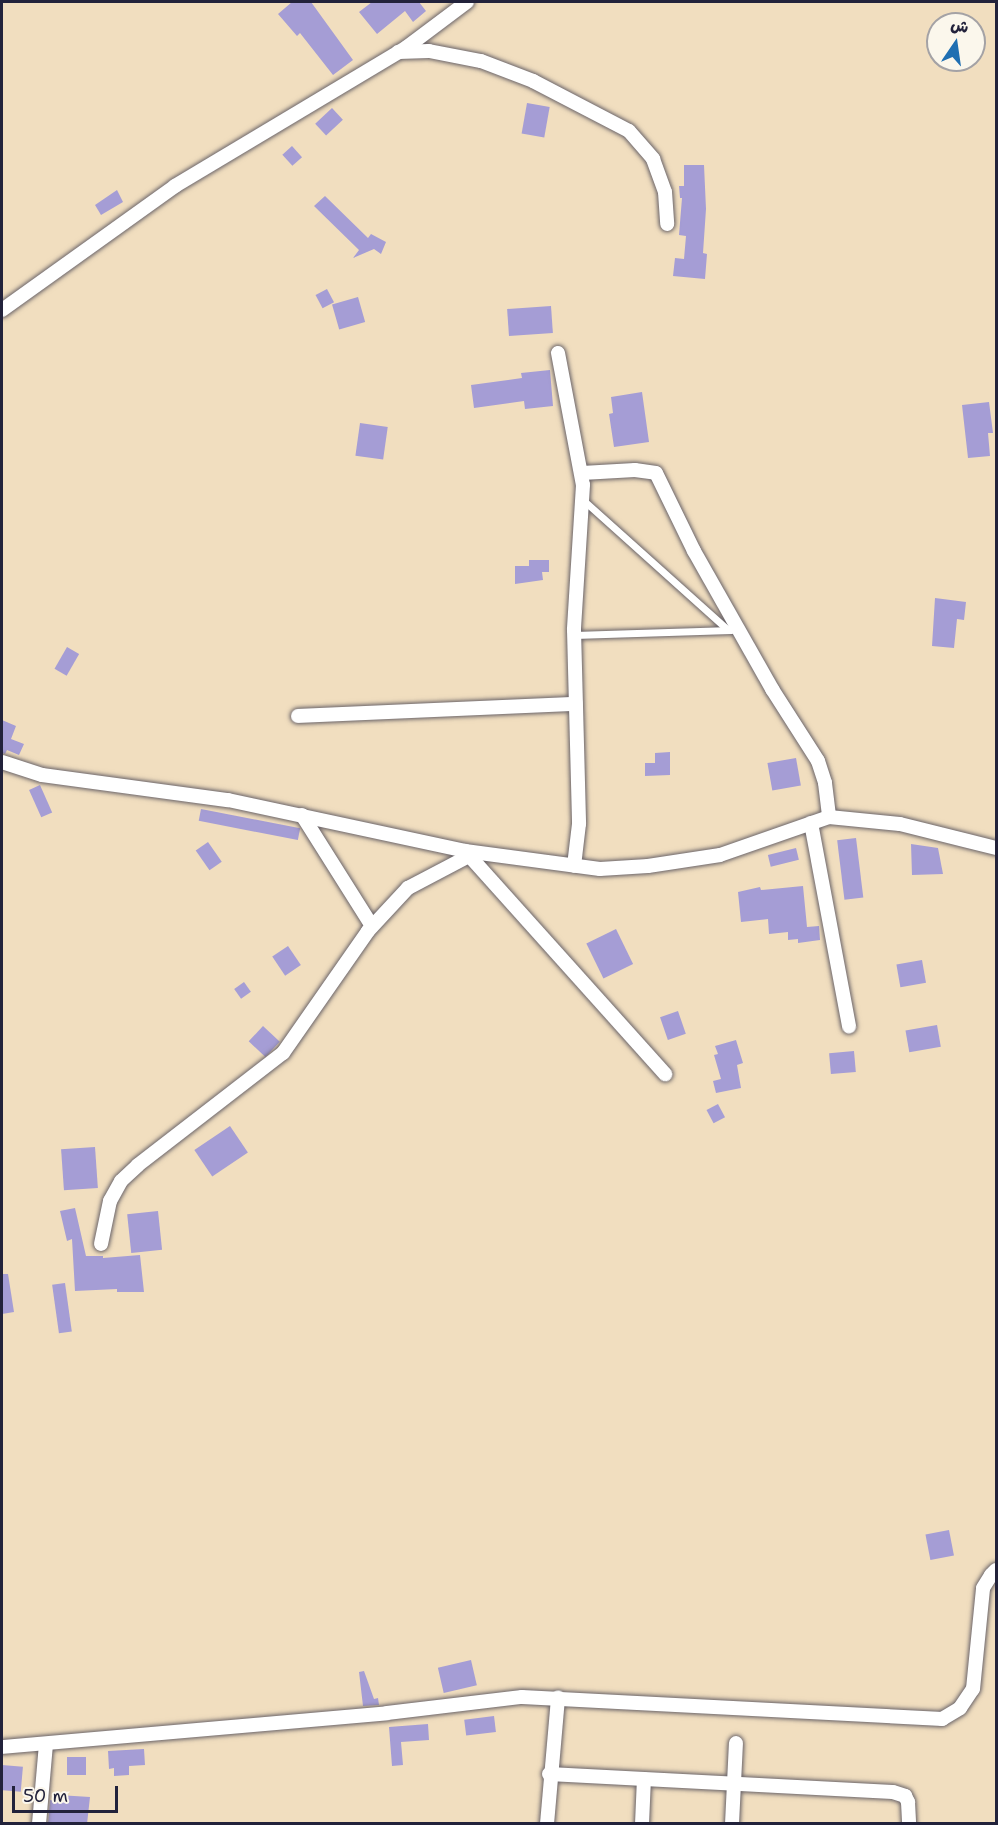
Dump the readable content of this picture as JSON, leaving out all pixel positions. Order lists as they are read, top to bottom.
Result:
{
  "scale_bar": "50 m",
  "north": "top"
}
